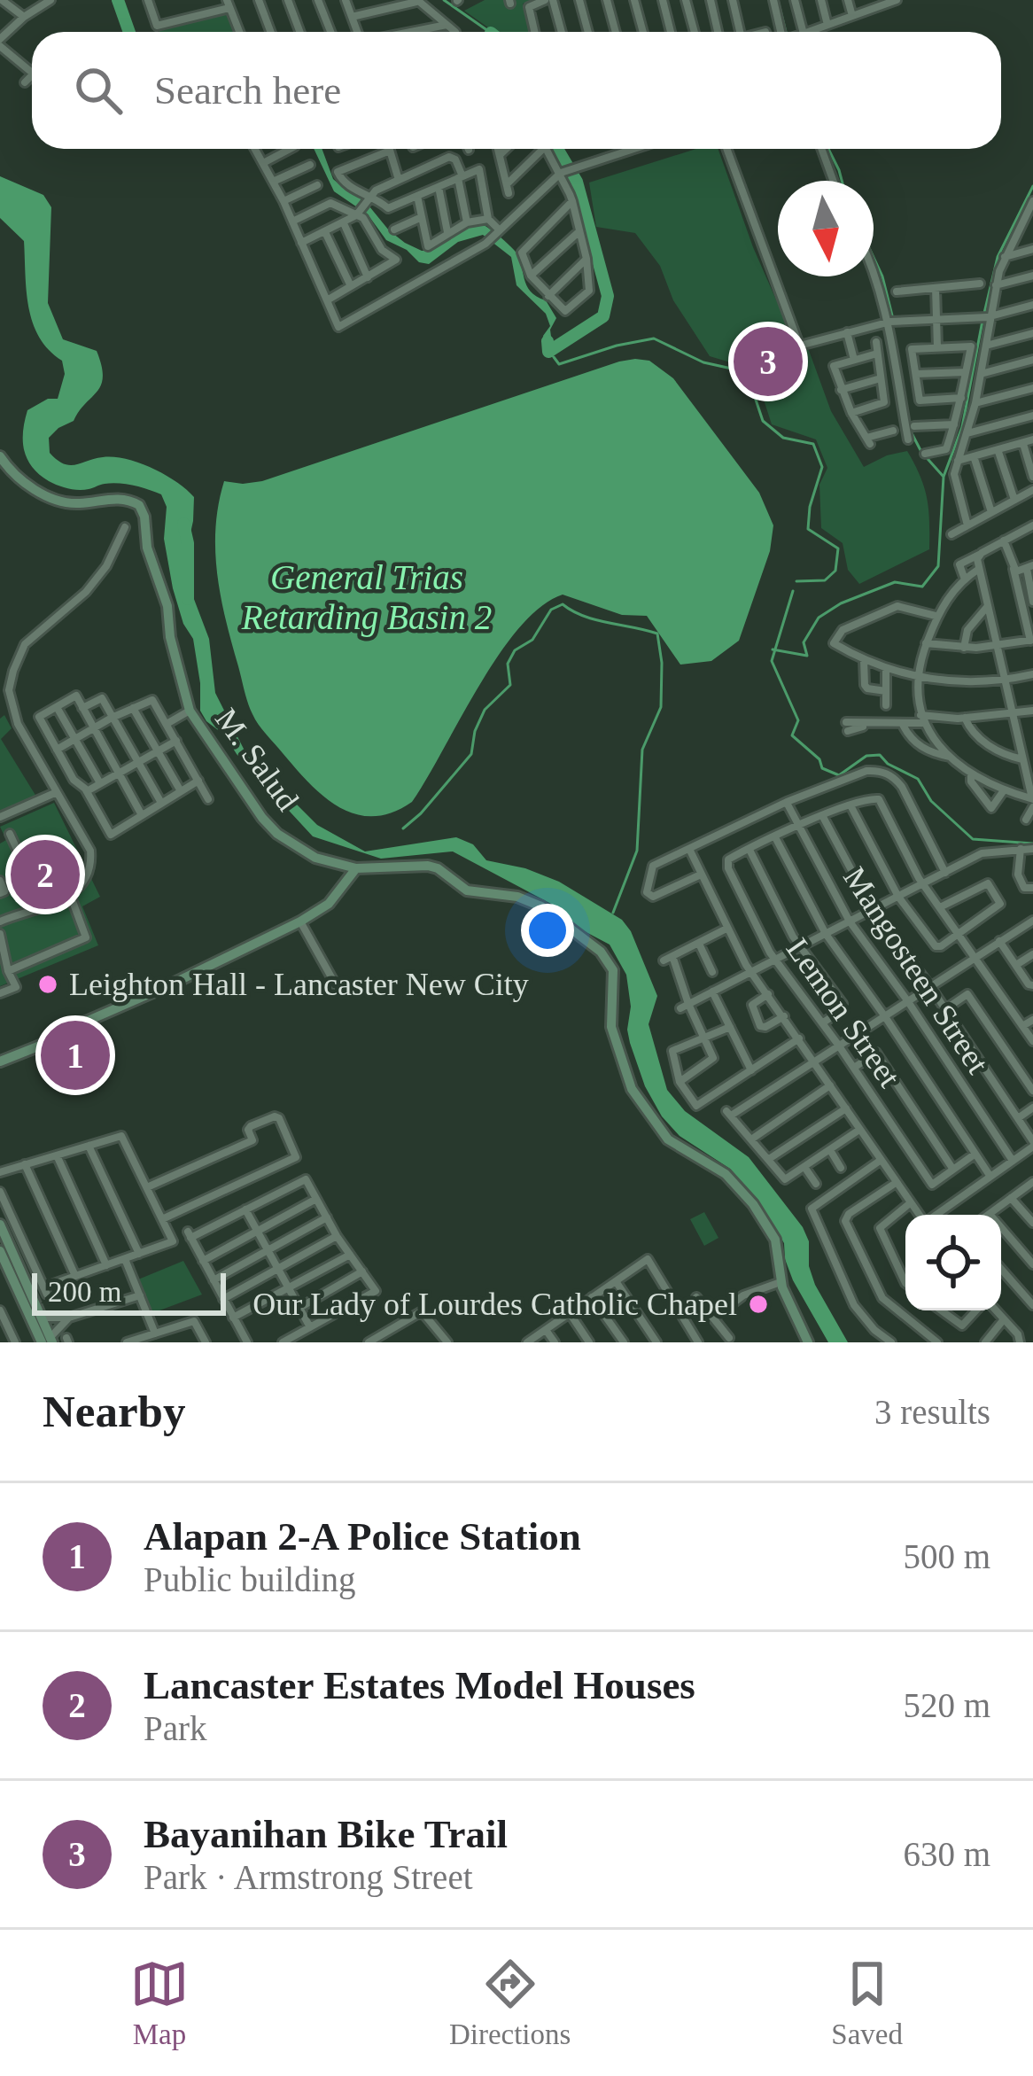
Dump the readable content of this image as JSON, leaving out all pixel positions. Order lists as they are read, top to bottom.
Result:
{
  "streets": {
    "street": ["M. Salud", "Mangosteen Street", "Lemon Street"]
  },
  "water": ["General Trias Retarding Basin 2"],
  "places": ["Leighton Hall - Lancaster New City", "Our Lady of Lourdes Catholic Chapel"],
  "scale_bar": "200 m",
  "north": "bottom",
  "page": {
    "search": "Search here",
    "pins": ["3", "2", "1"],
    "scale": "200 m",
    "heading": ["Nearby", "3 results"],
    "list": [
      {
        "mark": "1",
        "name": "Alapan 2-A Police Station",
        "note": "Public building",
        "value": "500 m"
      },
      {
        "mark": "2",
        "name": "Lancaster Estates Model Houses",
        "note": "Park",
        "value": "520 m"
      },
      {
        "mark": "3",
        "name": "Bayanihan Bike Trail",
        "note": "Park · Armstrong Street",
        "value": "630 m"
      }
    ],
    "nav": ["Map", "Directions", "Saved"]
  }
}
